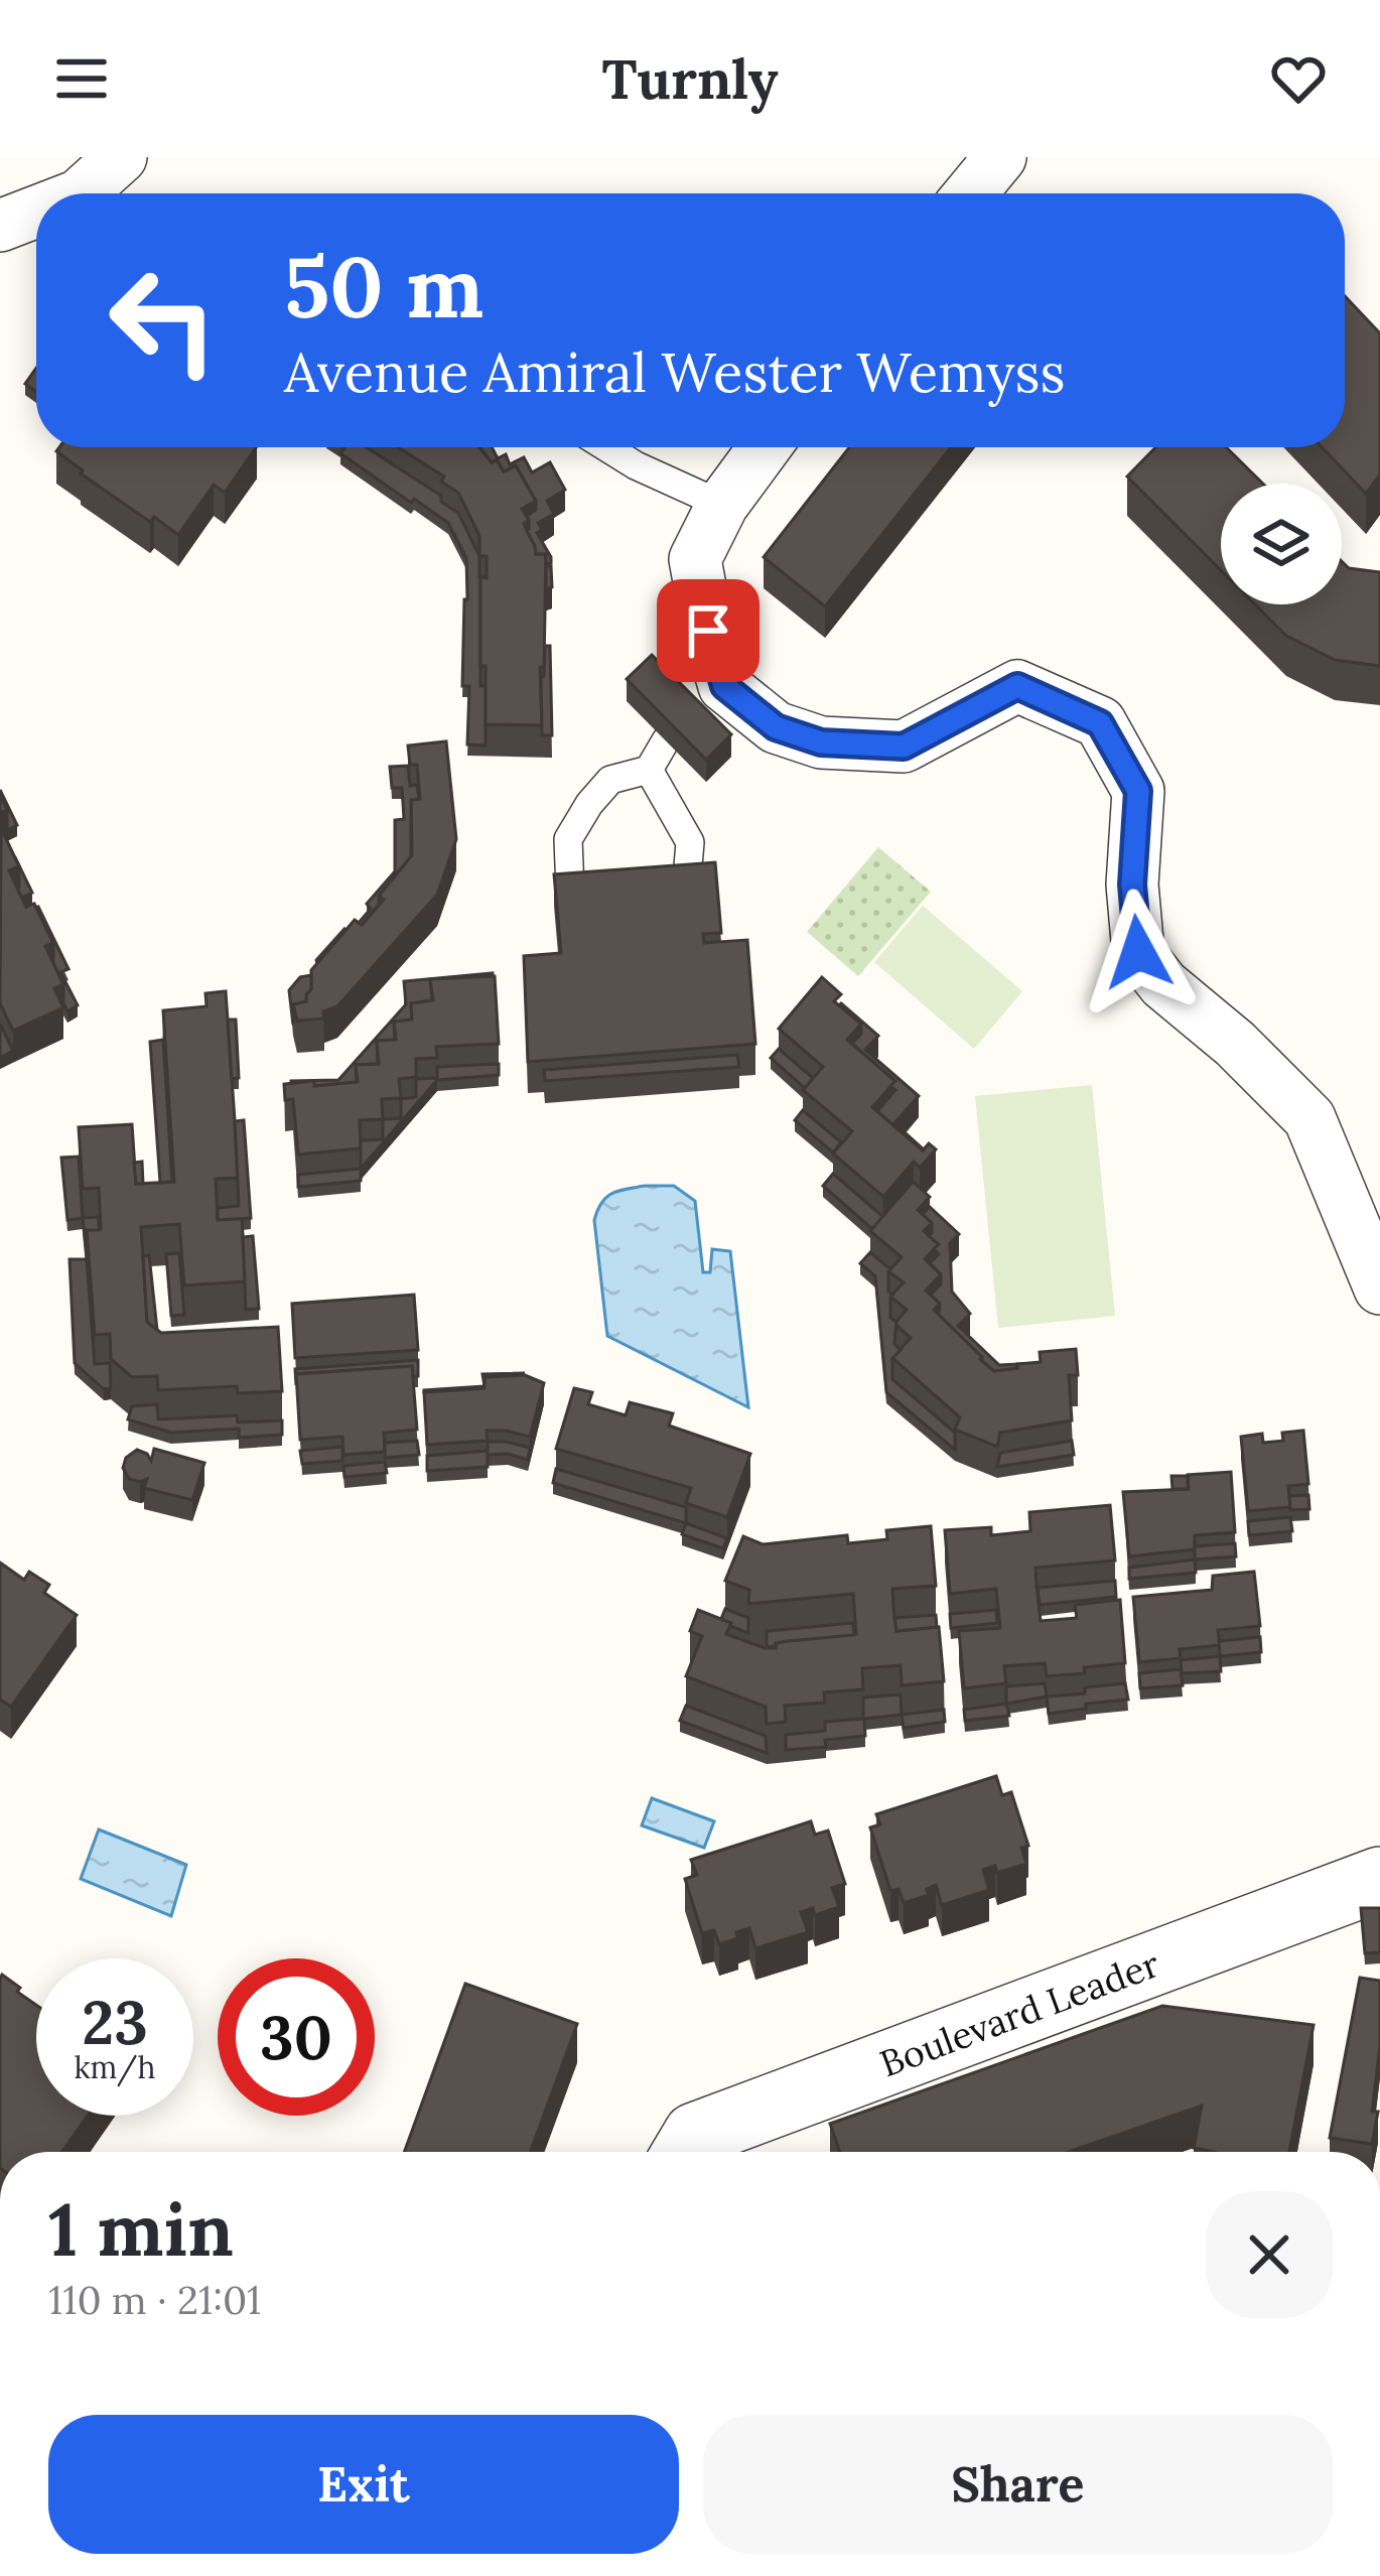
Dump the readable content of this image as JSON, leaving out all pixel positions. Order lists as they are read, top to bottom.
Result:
{
  "streets": {
    "street": ["Boulevard Leader"]
  },
  "page": {
    "header": "Turnly",
    "turn": ["50 m", "Avenue Amiral Wester Wemyss"],
    "speed": "23 km/h",
    "limit": "30",
    "heading": ["1 min", "110 m · 21:01"],
    "buttons": ["Exit", "Share"]
  }
}
